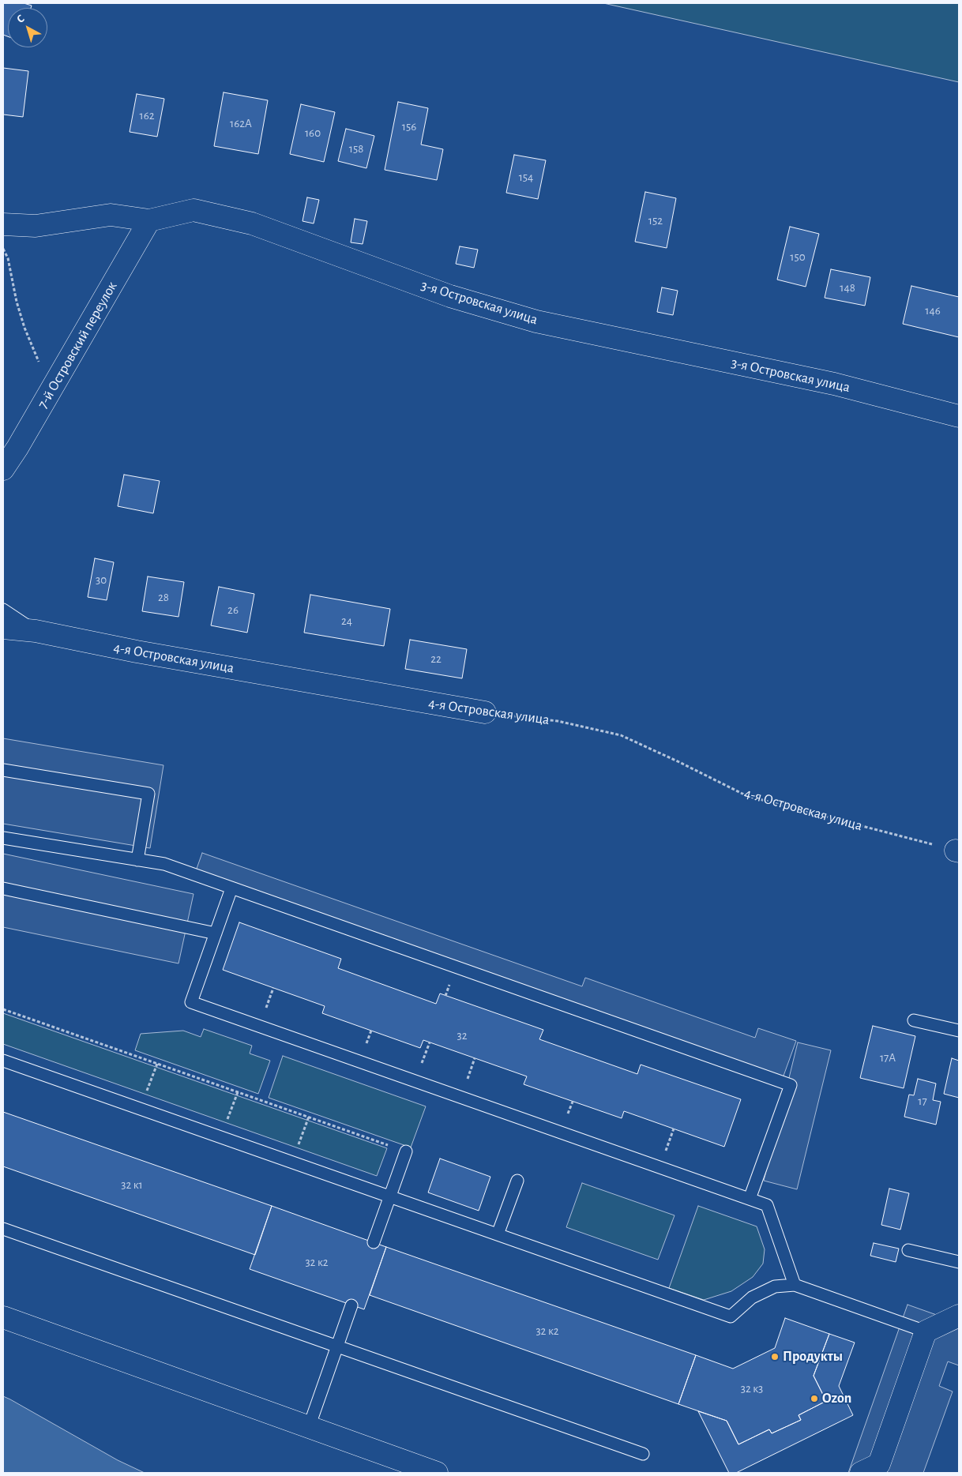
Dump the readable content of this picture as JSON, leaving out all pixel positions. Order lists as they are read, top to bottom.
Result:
{
  "streets": {
    "street": ["3-я Островская улица", "7-й Островский переулок", "4-я Островская улица"]
  },
  "crossings": [
    ["3-я Островская улица", "7-й Островский переулок"]
  ],
  "places": ["Продукты", "Ozon"],
  "house_numbers": [
    "162",
    "162А",
    "156",
    "160",
    "158",
    "154",
    "152",
    "150",
    "148",
    "146",
    "30",
    "28",
    "26",
    "24",
    "22",
    "32",
    "17А",
    "17",
    "32 к1",
    "32 к2",
    "32 к2",
    "32 к3"
  ],
  "north": "top left"
}
